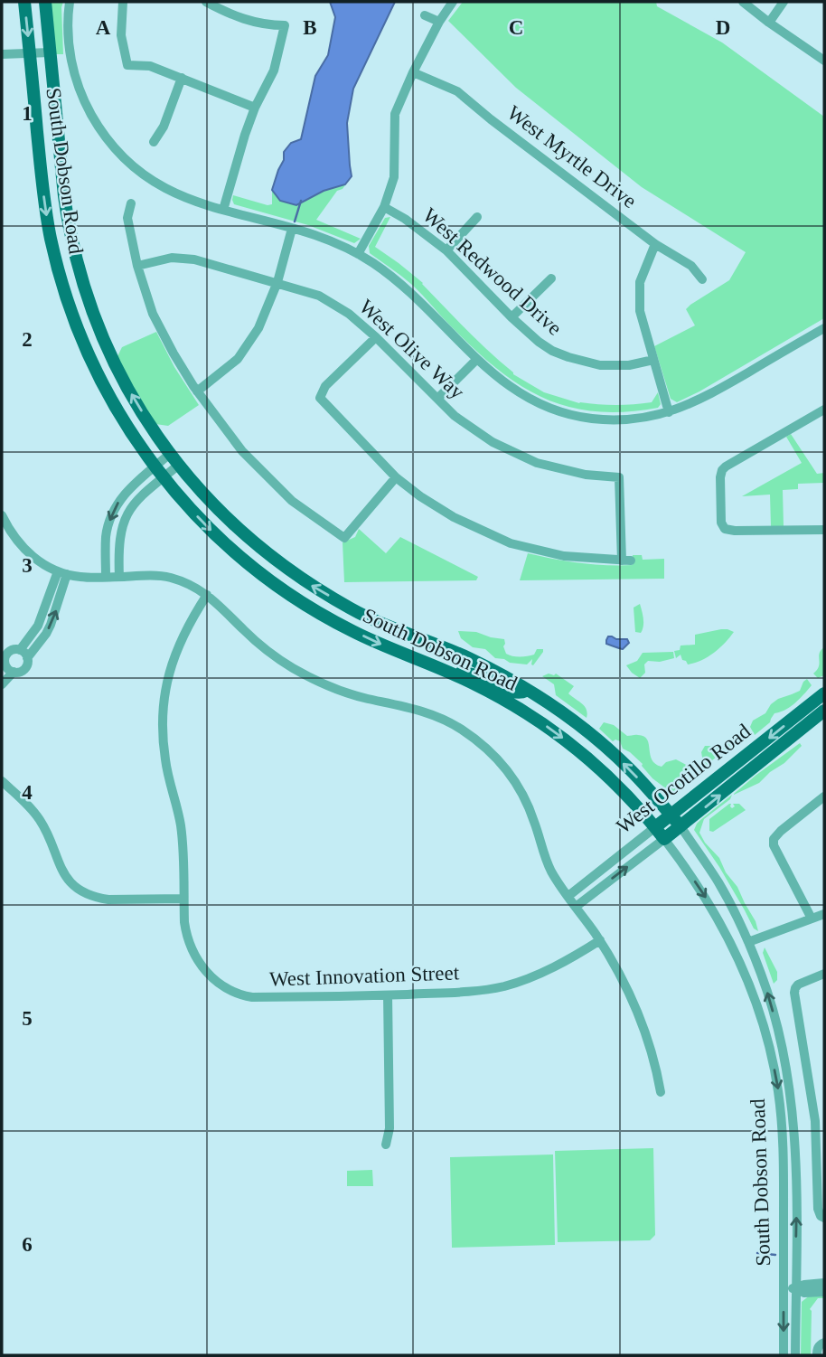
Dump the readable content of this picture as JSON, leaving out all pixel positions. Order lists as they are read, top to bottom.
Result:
{
  "streets": {
    "main road": ["South Dobson Road", "West Ocotillo Road"],
    "street": [
      "West Myrtle Drive",
      "West Redwood Drive",
      "West Olive Way",
      "West Innovation Street"
    ]
  },
  "crossings": [
    ["South Dobson Road", "West Ocotillo Road"]
  ],
  "grid": {
    "columns": [
      "A",
      "B",
      "C",
      "D"
    ],
    "rows": [
      "1",
      "2",
      "3",
      "4",
      "5",
      "6"
    ]
  }
}
